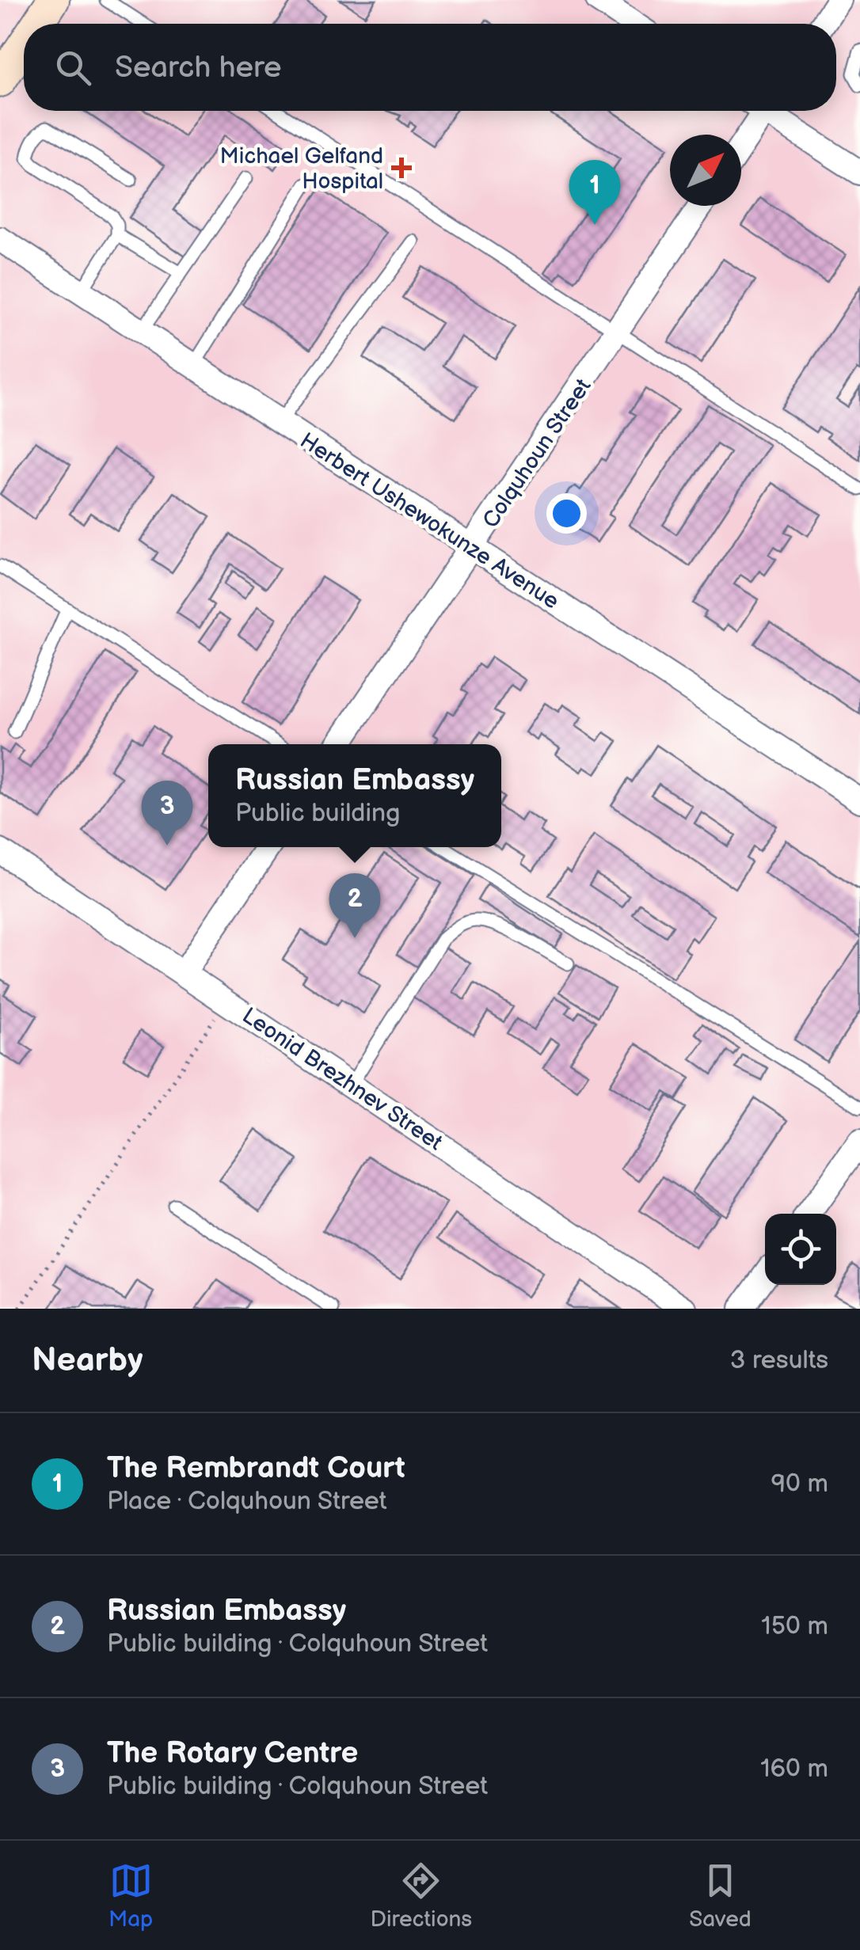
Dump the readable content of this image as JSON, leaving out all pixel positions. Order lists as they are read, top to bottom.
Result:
{
  "streets": {
    "street": ["Colquhoun Street", "Herbert Ushewokunze Avenue", "Leonid Brezhnev Street"]
  },
  "crossings": [
    ["Colquhoun Street", "Herbert Ushewokunze Avenue"]
  ],
  "places": {
    "health": ["Michael Gelfand Hospital"]
  },
  "north": "top right",
  "page": {
    "search": "Search here",
    "pins": ["1", "3", "2"],
    "popup": ["Russian Embassy", "Public building"],
    "heading": ["Nearby", "3 results"],
    "list": [
      {
        "mark": "1",
        "name": "The Rembrandt Court",
        "note": "Place · Colquhoun Street",
        "value": "90 m"
      },
      {
        "mark": "2",
        "name": "Russian Embassy",
        "note": "Public building · Colquhoun Street",
        "value": "150 m"
      },
      {
        "mark": "3",
        "name": "The Rotary Centre",
        "note": "Public building · Colquhoun Street",
        "value": "160 m"
      }
    ],
    "nav": ["Map", "Directions", "Saved"]
  }
}
